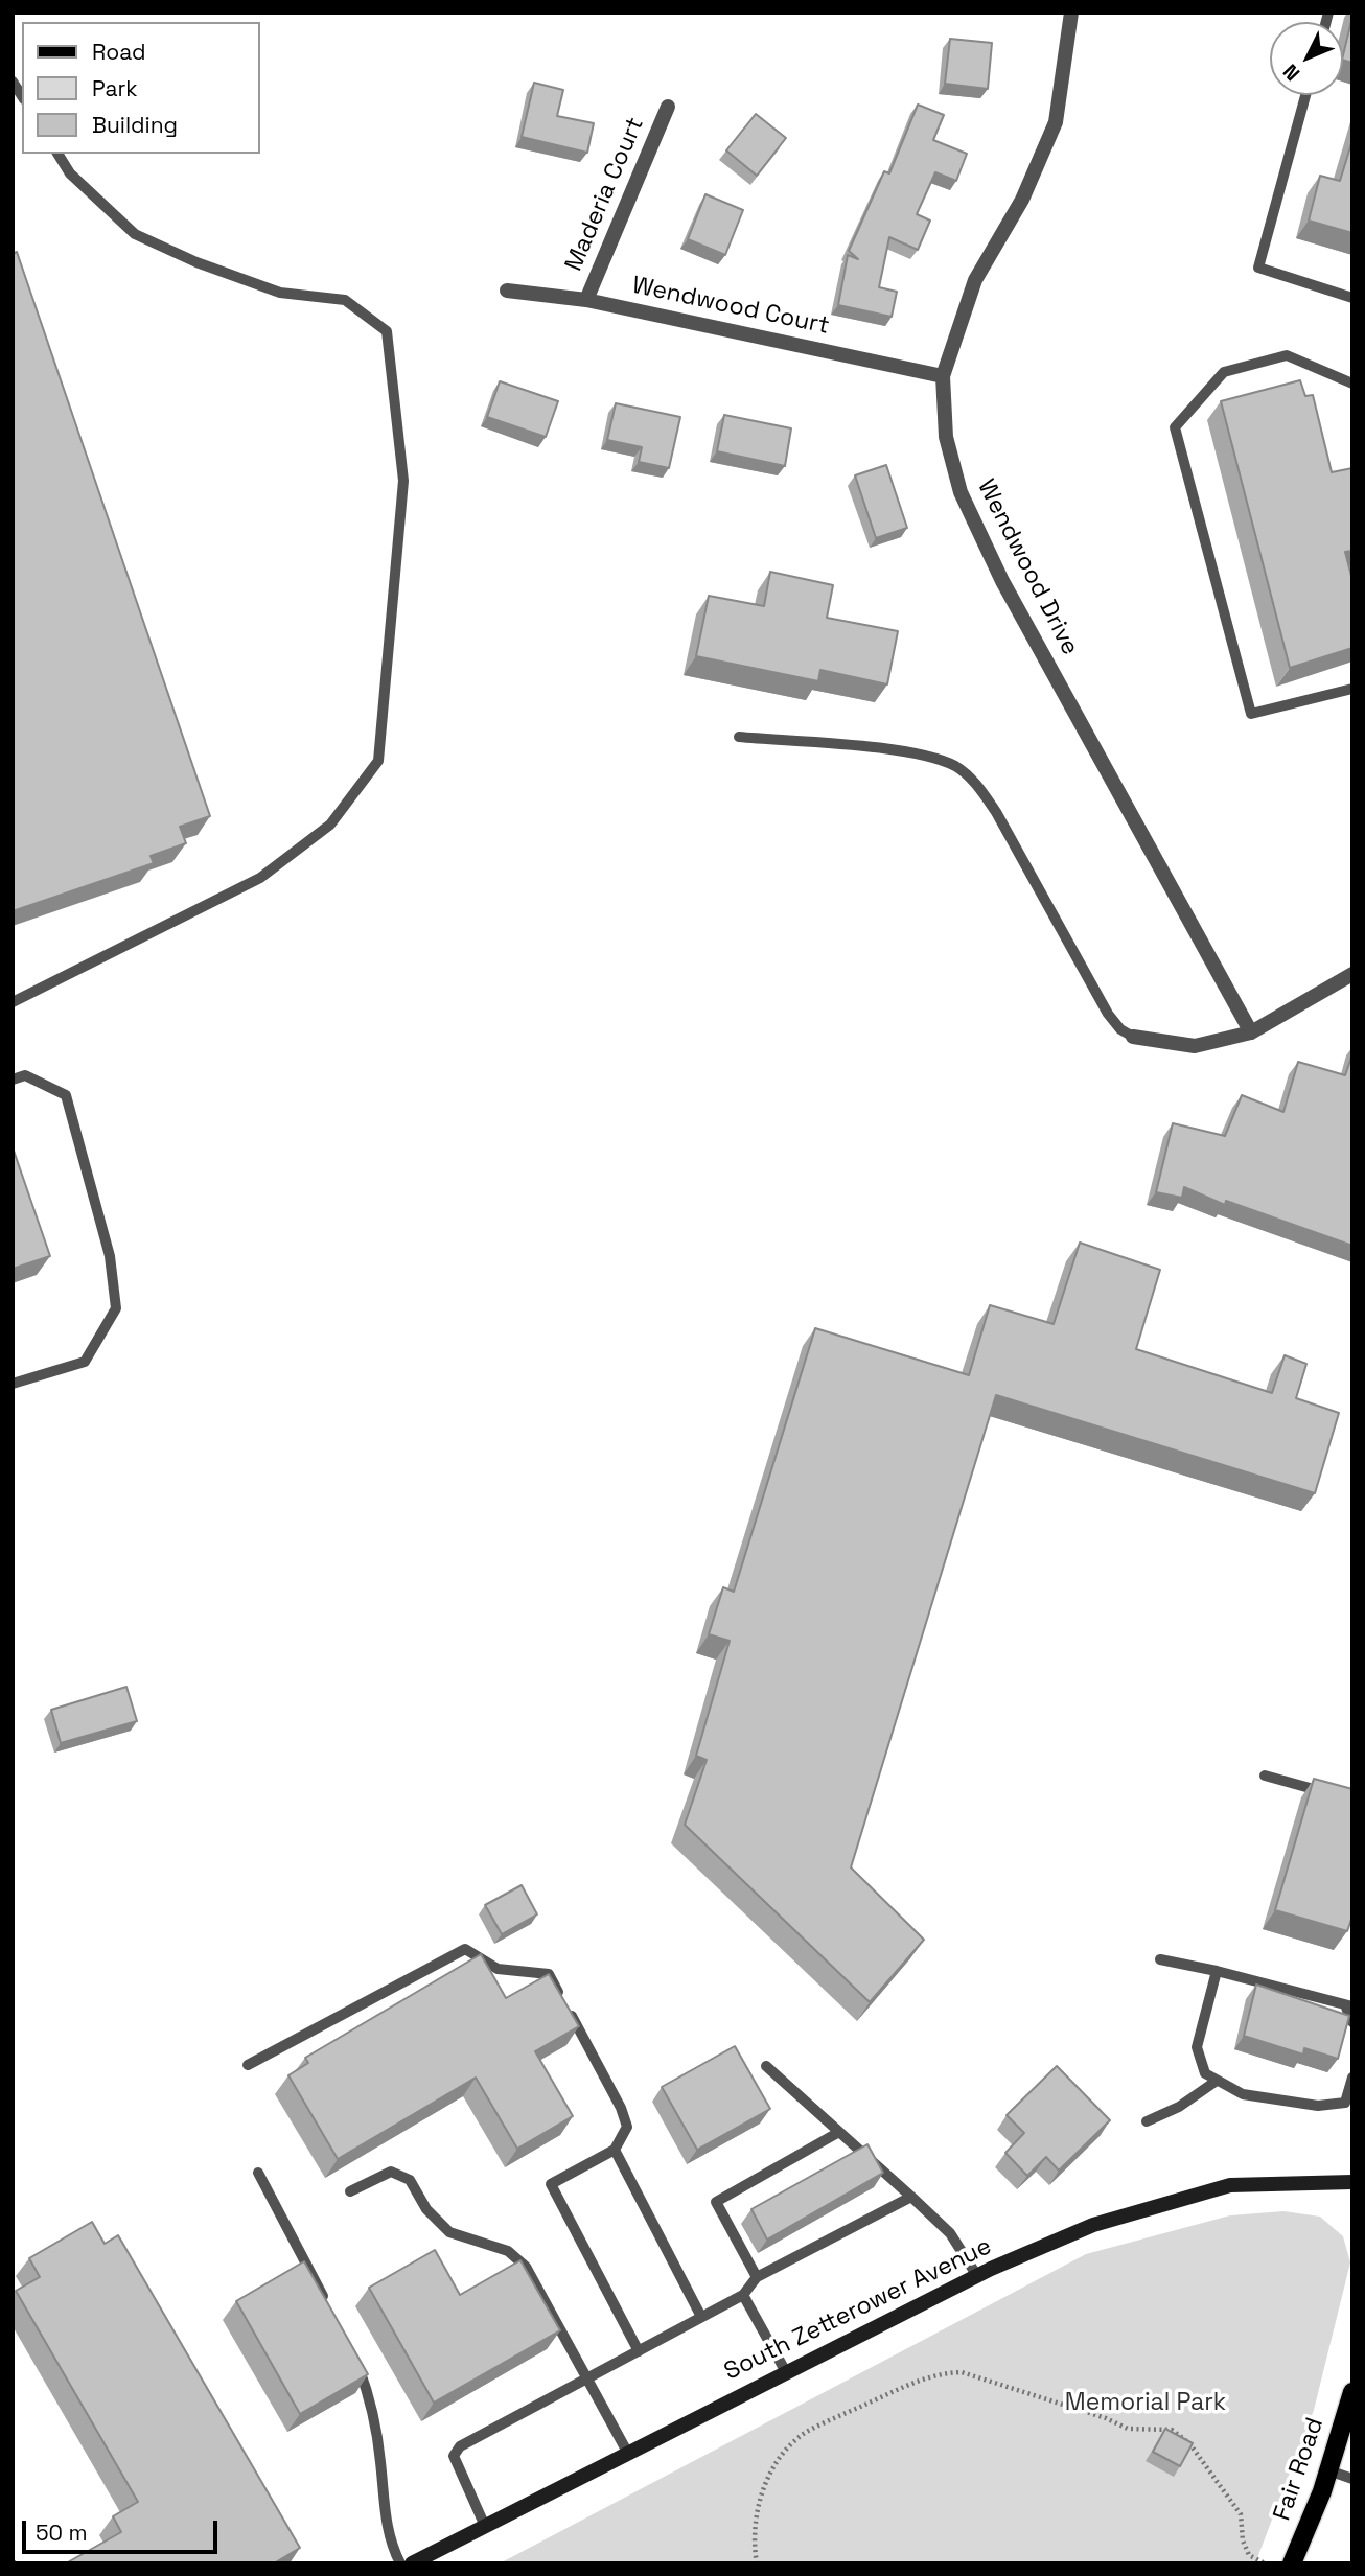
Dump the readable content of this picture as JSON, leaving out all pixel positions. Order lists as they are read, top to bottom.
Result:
{
  "streets": {
    "main road": ["Fair Road"],
    "street": [
      "Maderia Court",
      "Wendwood Court",
      "Wendwood Drive",
      "South Zetterower Avenue"
    ]
  },
  "crossings": [
    ["Maderia Court", "Wendwood Court"],
    ["Wendwood Court", "Wendwood Drive"]
  ],
  "parks": ["Memorial Park"],
  "legend": ["Road", "Park", "Building"],
  "scale_bar": "50 m",
  "north": "bottom left"
}
